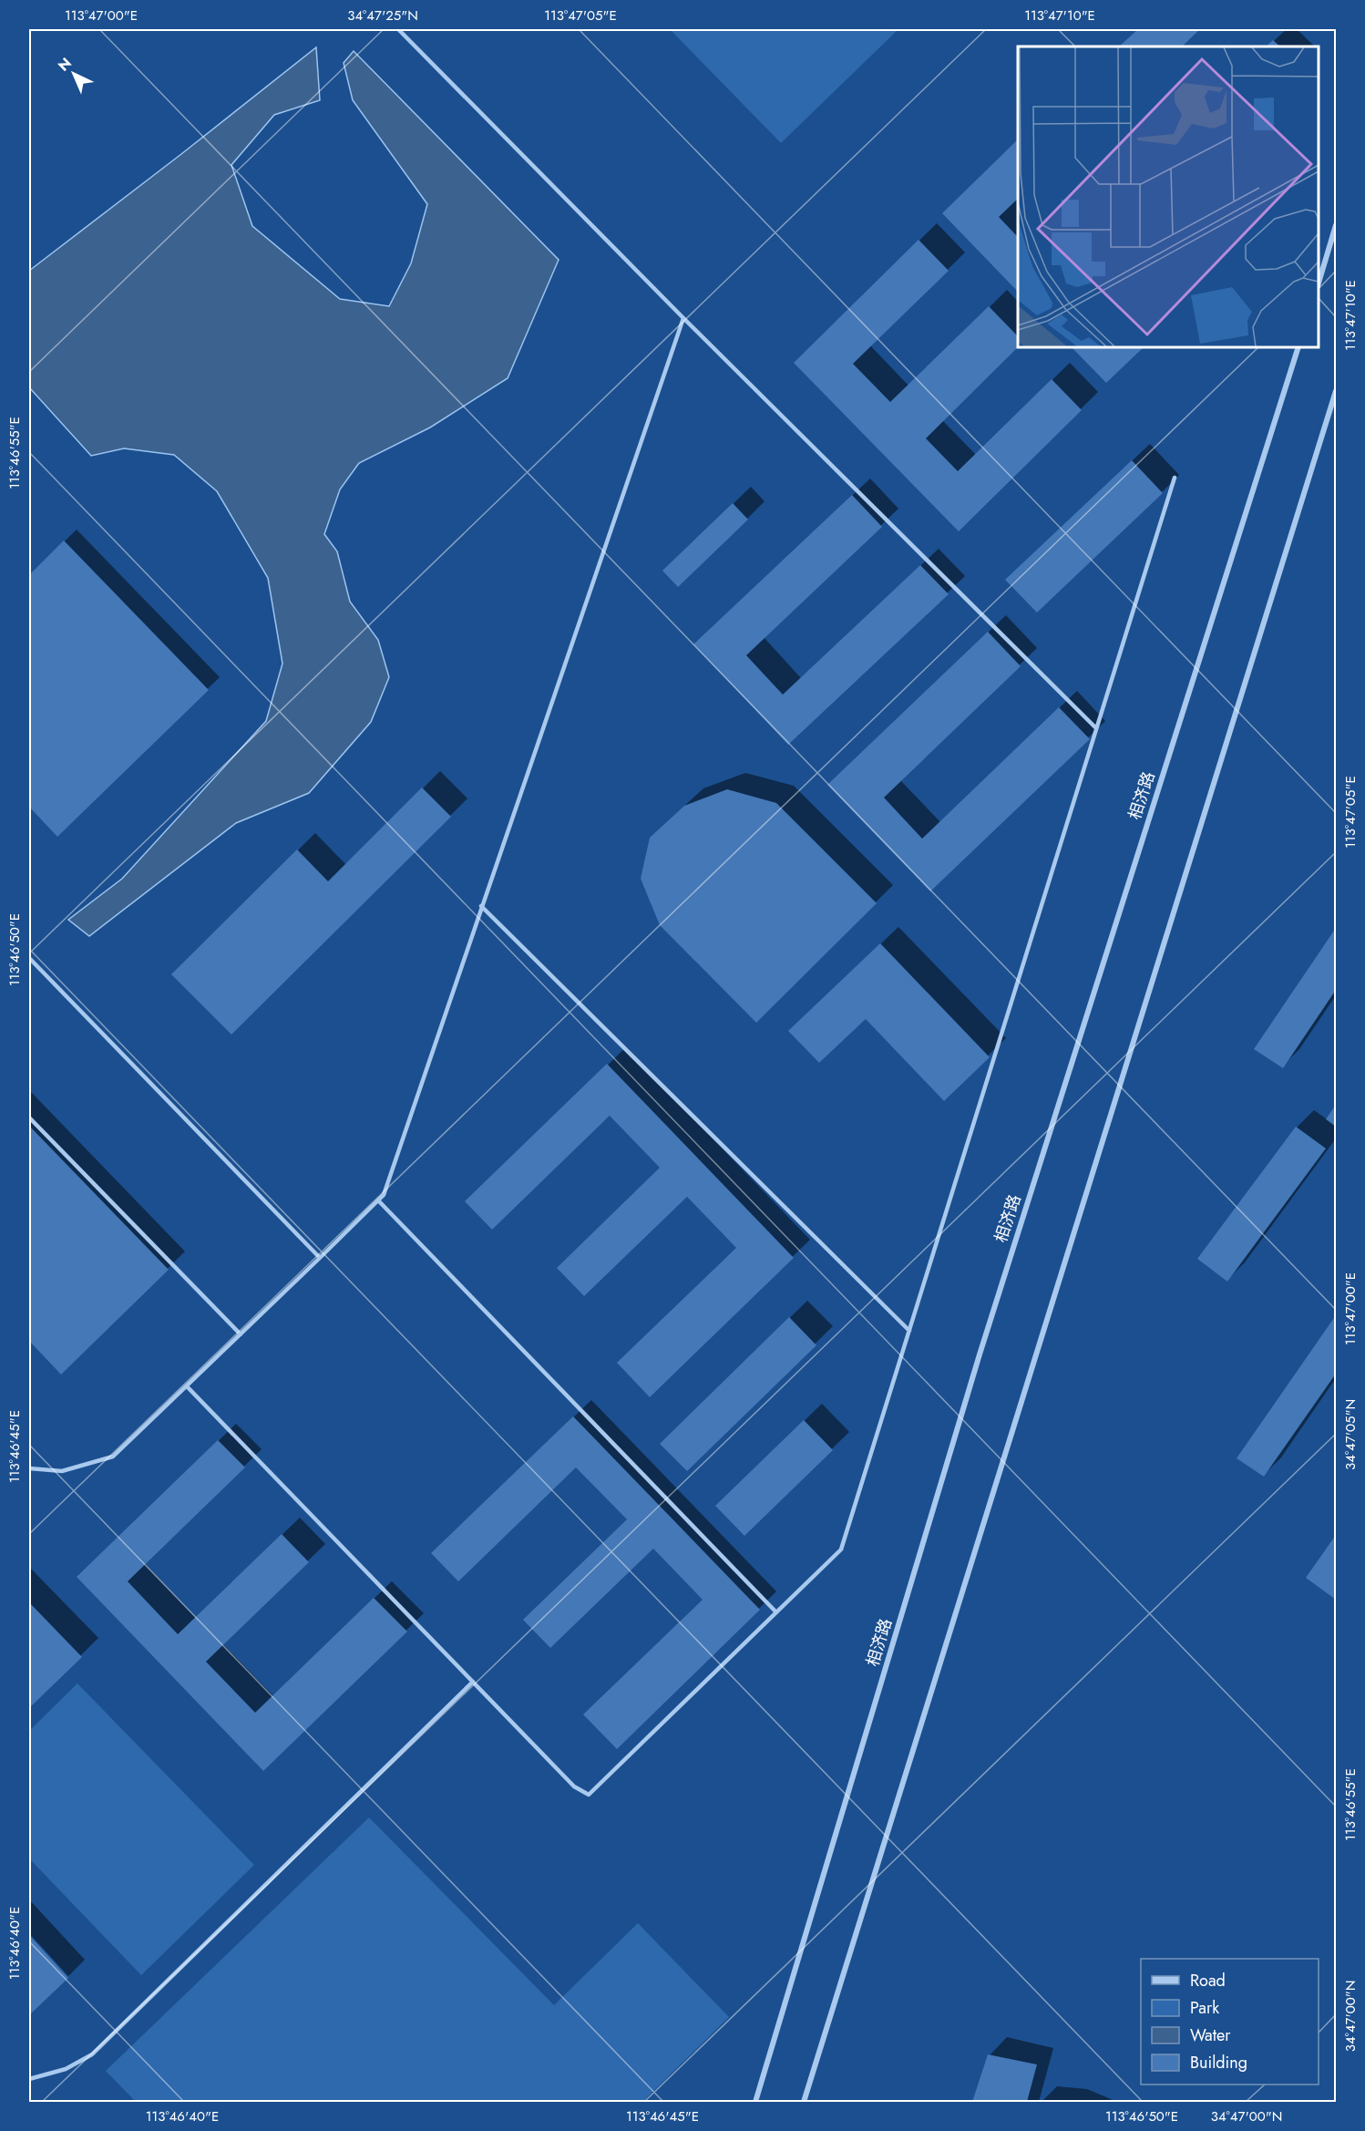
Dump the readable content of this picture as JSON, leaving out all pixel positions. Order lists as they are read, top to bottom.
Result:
{
  "streets": {
    "street": ["相济路"]
  },
  "legend": [
    "Road",
    "Park",
    "Water",
    "Building"
  ],
  "north": "top left",
  "coordinates": [
    "113°47'00\"E",
    "34°47'25\"N",
    "113°47'05\"E",
    "113°47'10\"E",
    "113°46'55\"E",
    "113°46'50\"E",
    "34°47'05\"N",
    "113°46'45\"E",
    "113°46'40\"E",
    "34°47'00\"N"
  ]
}
